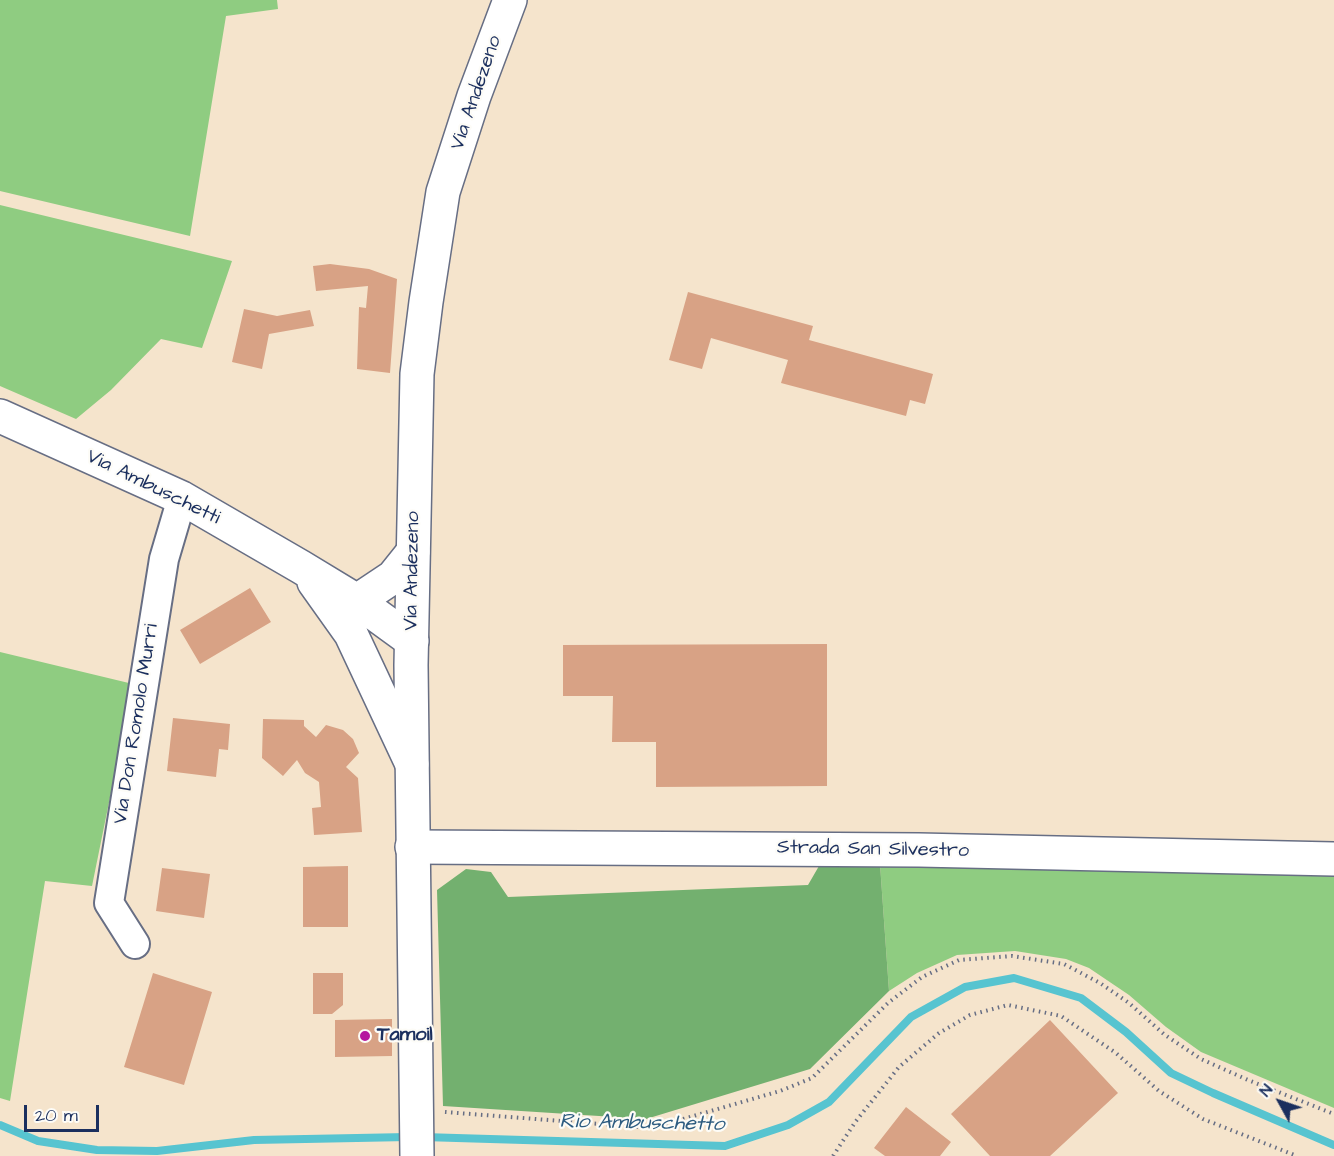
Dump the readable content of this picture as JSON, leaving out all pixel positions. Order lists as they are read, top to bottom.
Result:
{
  "streets": {
    "street": [
      "Via Andezeno",
      "Via Ambuschetti",
      "Via Don Romolo Murri",
      "Strada San Silvestro"
    ]
  },
  "crossings": [
    ["Via Andezeno", "Via Ambuschetti"],
    ["Via Andezeno", "Strada San Silvestro"],
    ["Via Ambuschetti", "Via Don Romolo Murri"]
  ],
  "water": ["Rio Ambuschetto"],
  "places": ["Tamoil"],
  "scale_bar": "20 m",
  "north": "top left"
}
